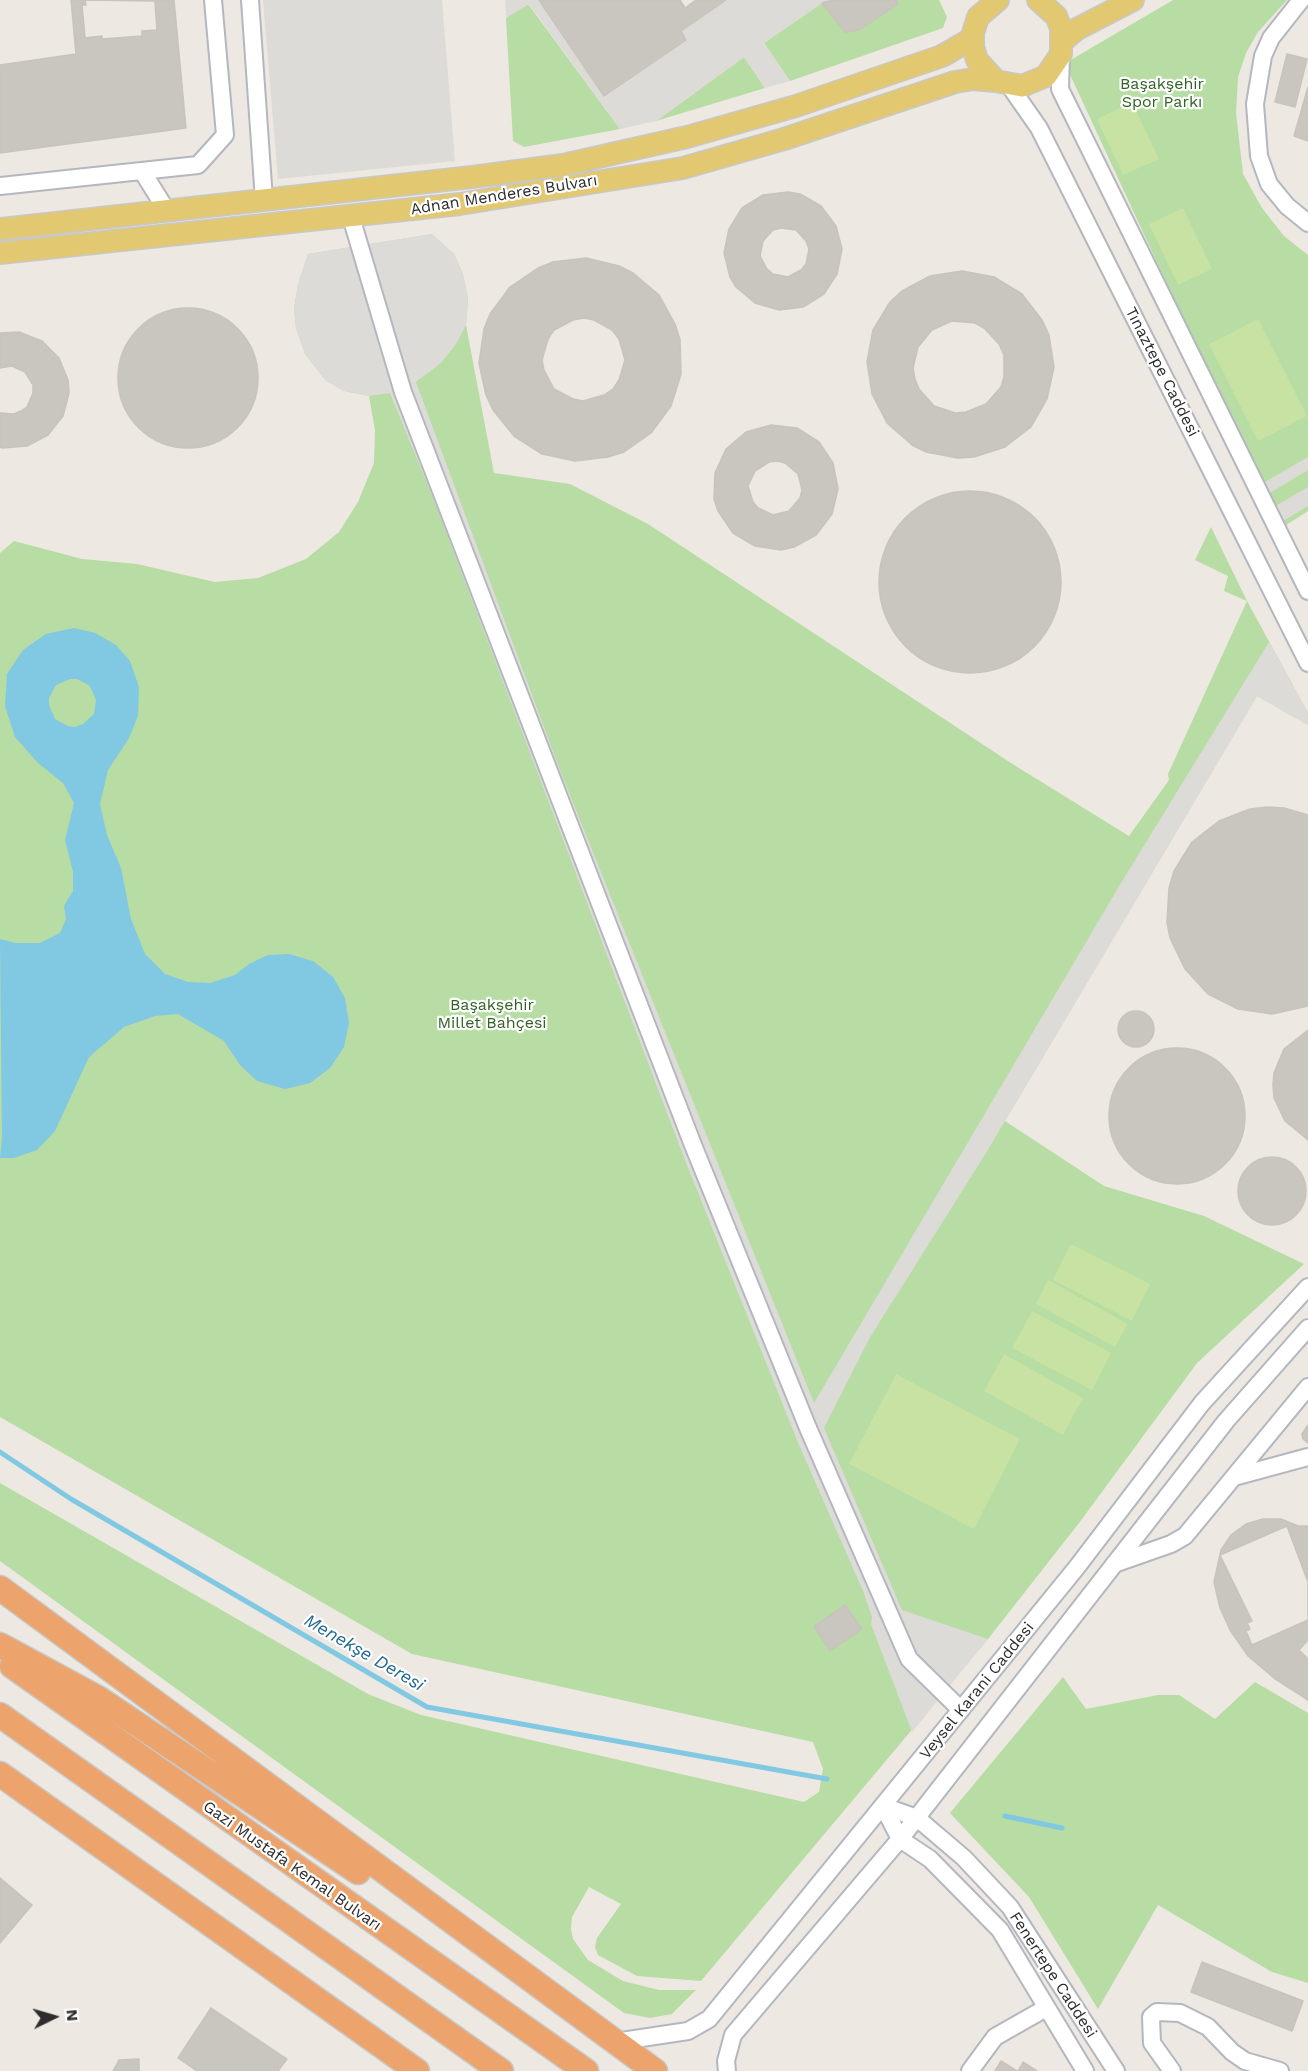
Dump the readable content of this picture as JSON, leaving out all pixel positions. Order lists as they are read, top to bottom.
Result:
{
  "streets": {
    "highway": ["Gazi Mustafa Kemal Bulvarı"],
    "main road": ["Adnan Menderes Bulvarı"],
    "street": ["Tınaztepe Caddesi", "Veysel Karani Caddesi", "Fenertepe Caddesi"]
  },
  "crossings": [
    ["Adnan Menderes Bulvarı", "Tınaztepe Caddesi"],
    ["Veysel Karani Caddesi", "Fenertepe Caddesi"]
  ],
  "water": ["Menekşe Deresi"],
  "parks": ["Başakşehir Spor Parkı", "Başakşehir Millet Bahçesi"],
  "north": "right"
}
